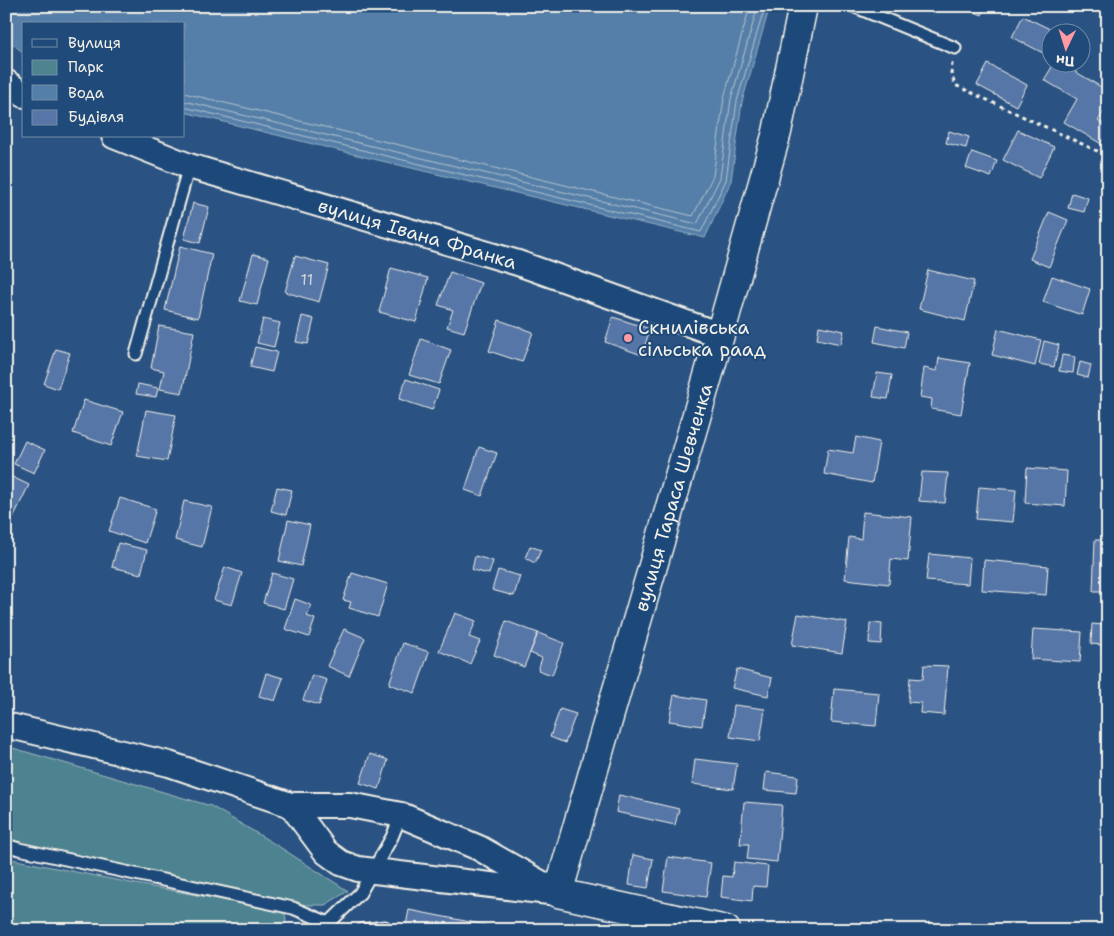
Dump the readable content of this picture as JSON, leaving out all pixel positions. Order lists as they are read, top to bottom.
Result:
{
  "streets": {
    "street": ["вулиця Івана Франка", "вулиця Тараса Шевченка"]
  },
  "crossings": [
    ["вулиця Івана Франка", "вулиця Тараса Шевченка"]
  ],
  "places": ["Скнилівська сільська раад"],
  "house_numbers": ["11"],
  "legend": [
    "Вулиця",
    "Парк",
    "Вода",
    "Будівля"
  ],
  "north": "bottom"
}
